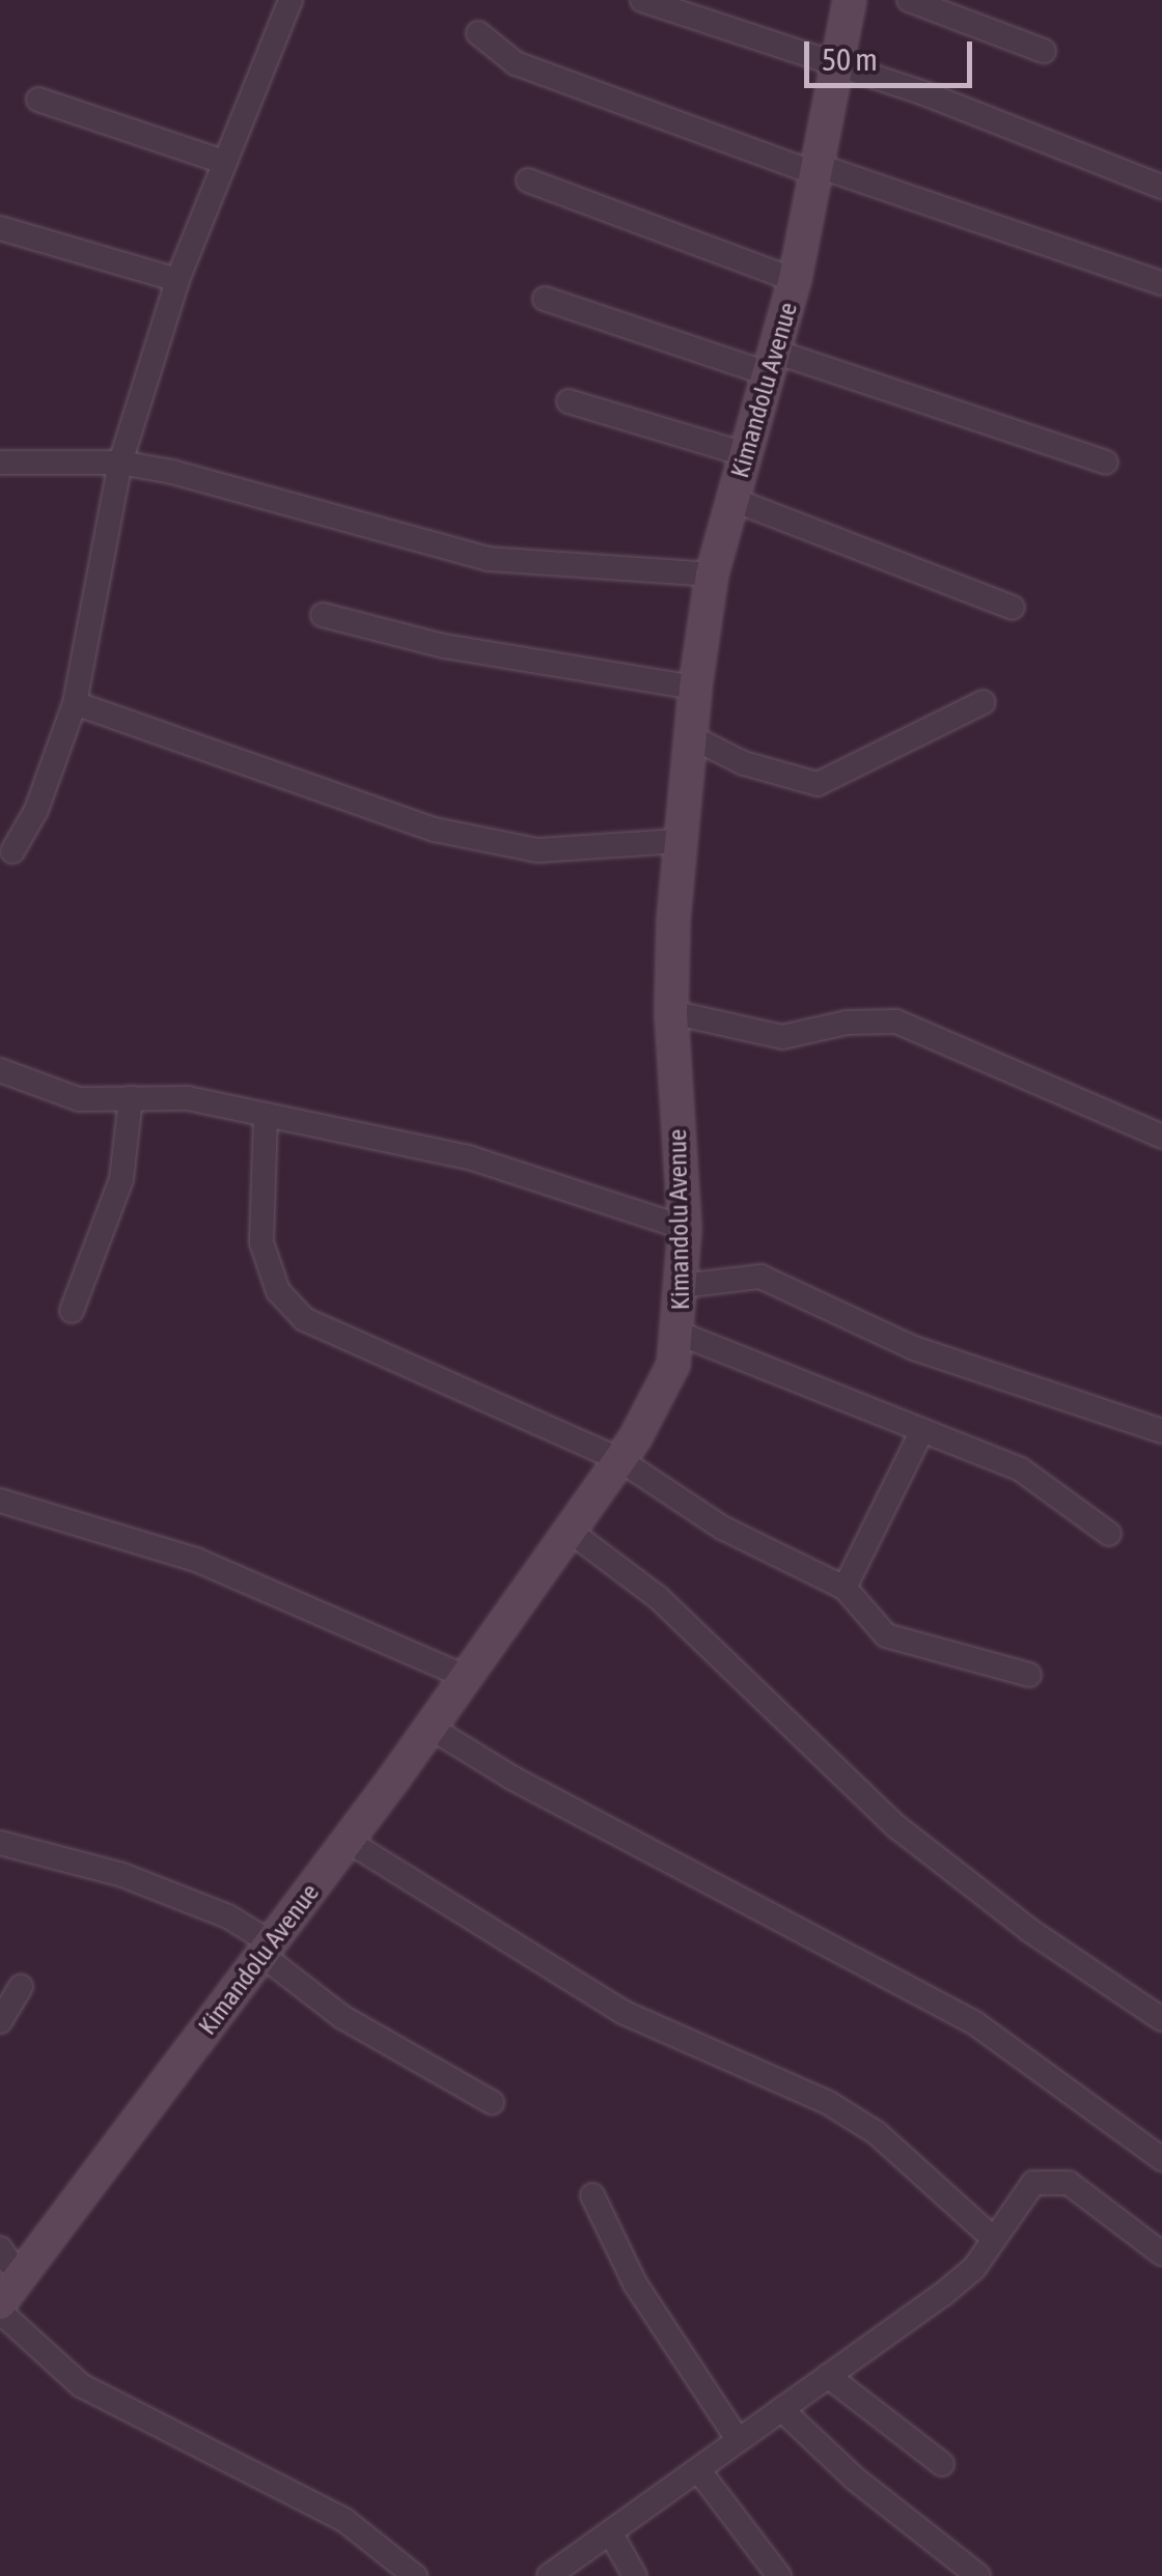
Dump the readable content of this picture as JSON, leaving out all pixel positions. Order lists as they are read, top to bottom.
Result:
{
  "streets": {
    "street": ["Kimandolu Avenue"]
  },
  "scale_bar": "50 m"
}
